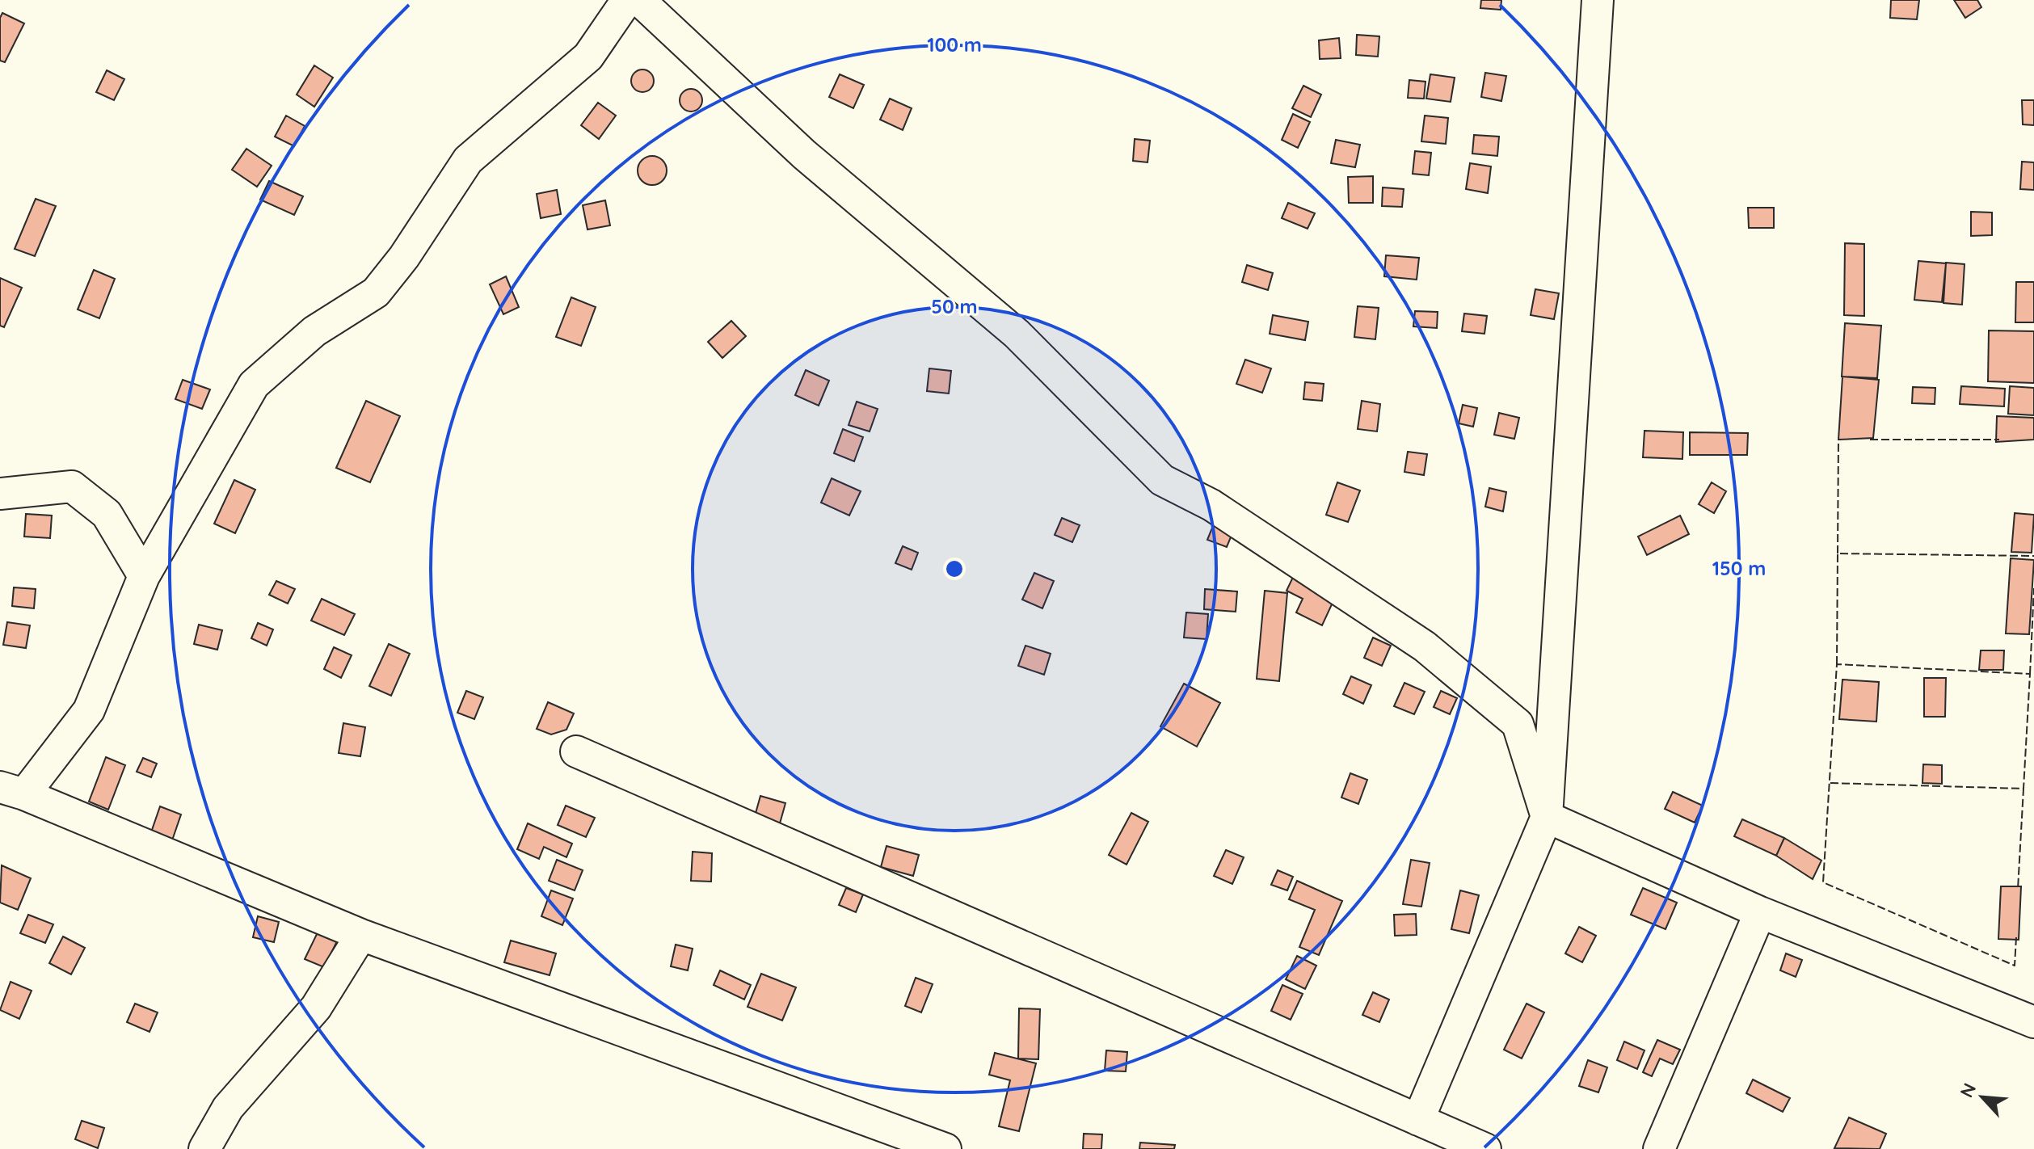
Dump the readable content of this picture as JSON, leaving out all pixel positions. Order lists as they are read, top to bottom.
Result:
{
  "north": "top left",
  "rings": ["100 m", "50 m", "150 m"]
}
